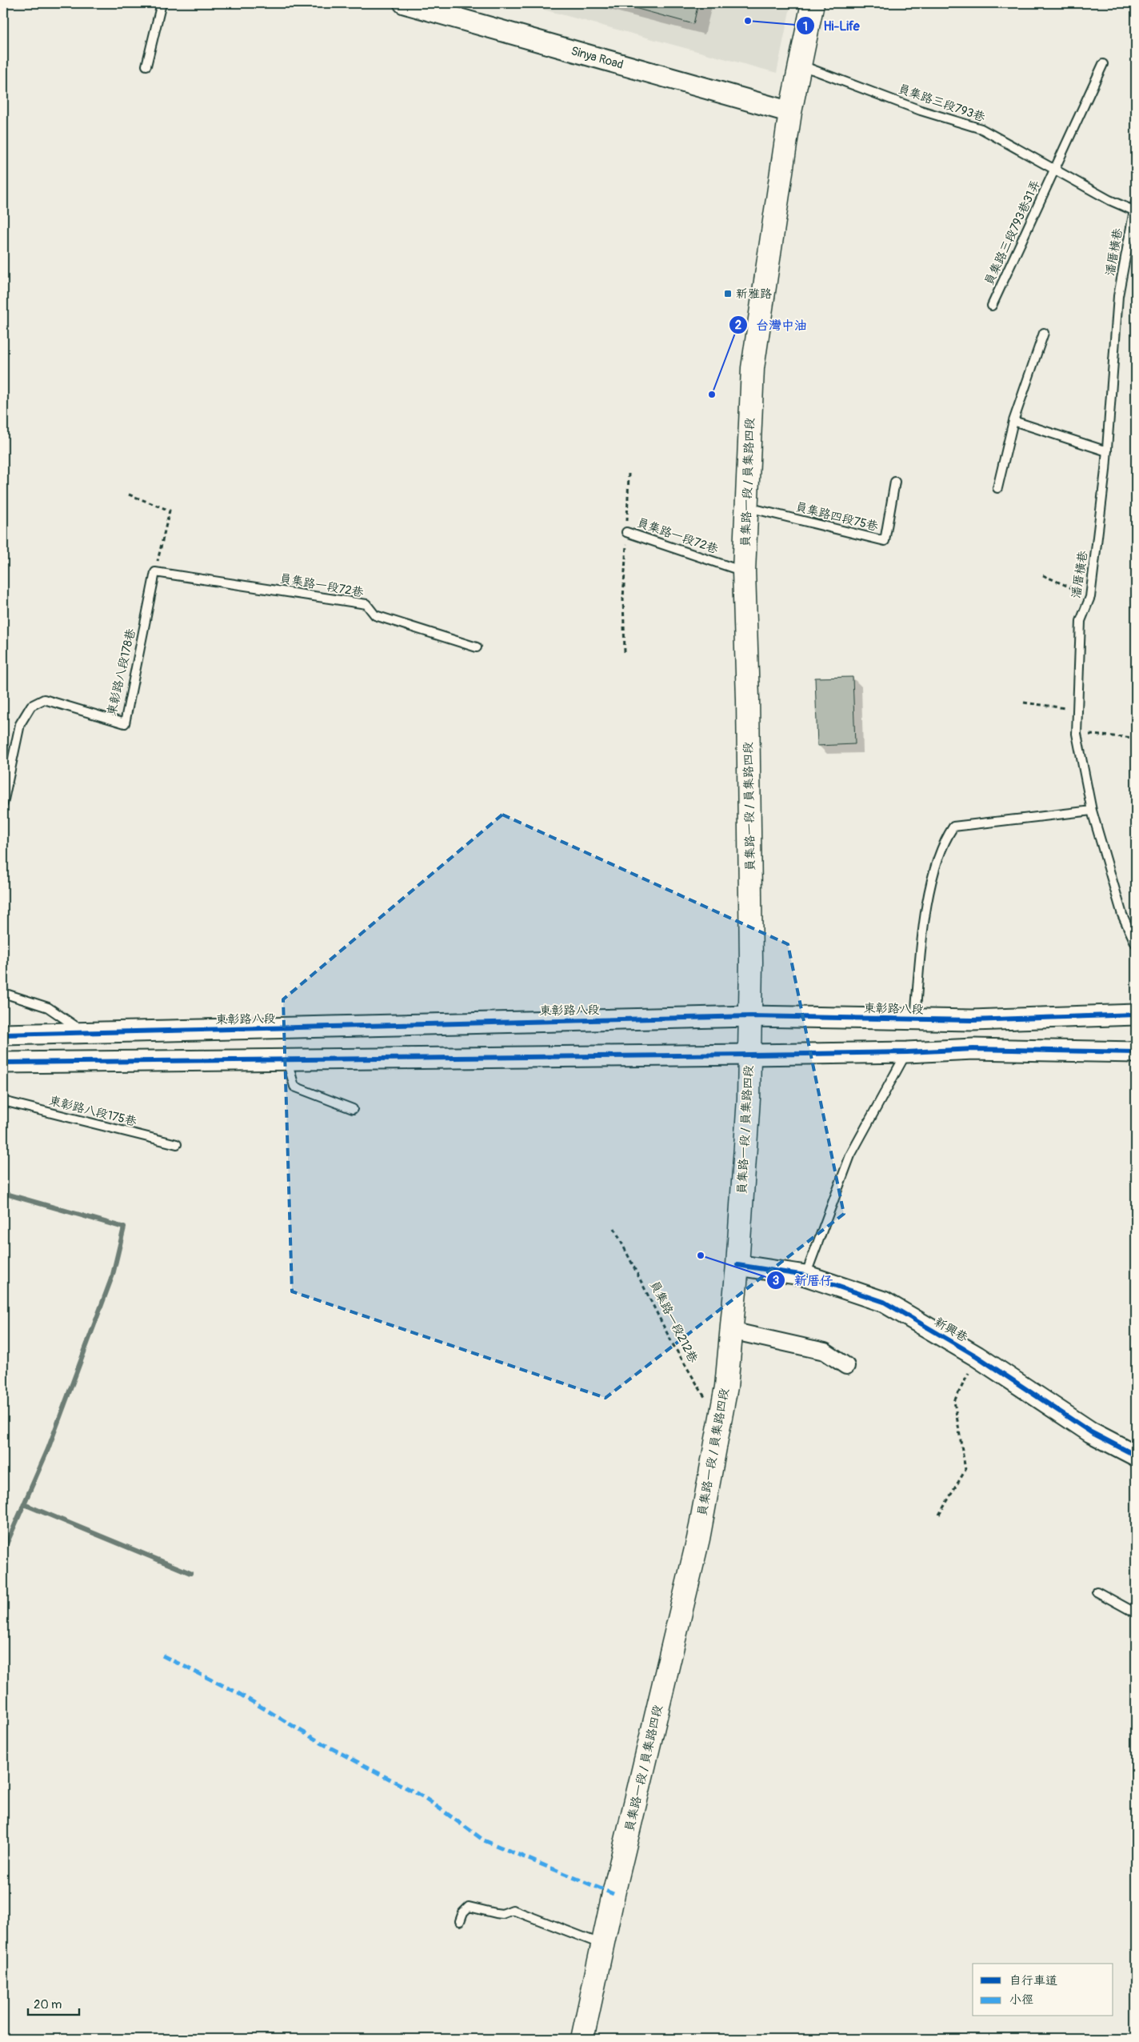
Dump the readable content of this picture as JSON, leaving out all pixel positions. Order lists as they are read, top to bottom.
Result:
{
  "streets": {
    "main road": ["員集路一段 / 員集路四段"],
    "street": ["Sinya Road", "東彰路八段", "新興巷"],
    "lane": [
      "員集路三段793巷",
      "員集路三段793巷31弄",
      "潘厝橫巷",
      "員集路四段75巷",
      "員集路一段72巷",
      "東彰路八段178巷",
      "東彰路八段175巷"
    ],
    "path": ["員集路一段212巷"]
  },
  "crossings": [
    ["Sinya Road", "員集路一段 / 員集路四段"],
    ["員集路三段793巷", "員集路三段793巷31弄"],
    ["員集路三段793巷", "潘厝橫巷"],
    ["員集路三段793巷", "員集路一段 / 員集路四段"],
    ["員集路一段 / 員集路四段", "員集路四段75巷"],
    ["員集路一段 / 員集路四段", "員集路一段72巷"],
    ["員集路一段 / 員集路四段", "東彰路八段"],
    ["員集路一段 / 員集路四段", "員集路一段212巷"],
    ["員集路一段 / 員集路四段", "新興巷"],
    ["員集路一段72巷", "東彰路八段178巷"]
  ],
  "places": {
    "other": ["Hi-Life", "台灣中油", "新厝仔"],
    "transit": ["新雅路"]
  },
  "legend": ["自行車道", "小徑"],
  "scale_bar": "20 m"
}
